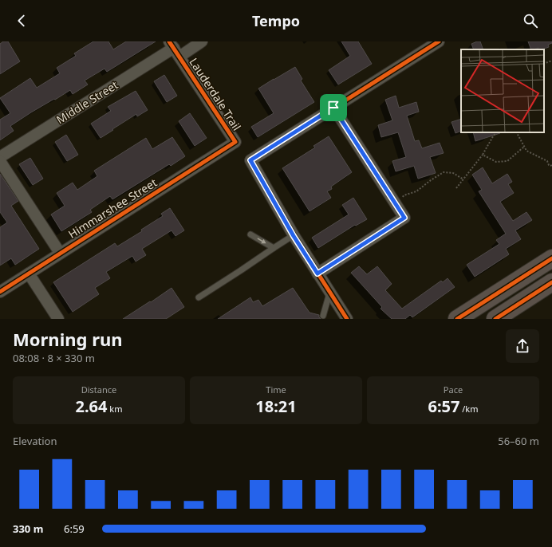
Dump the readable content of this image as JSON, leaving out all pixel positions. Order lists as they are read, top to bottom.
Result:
{
  "streets": {
    "street": ["Lauderdale Trail", "Middle Street", "Himmarshee Street"]
  },
  "crossings": [
    ["Lauderdale Trail", "Middle Street"],
    ["Lauderdale Trail", "Himmarshee Street"]
  ],
  "page": {
    "header": "Tempo",
    "heading": ["Morning run", "08:08 · 8 × 330 m"],
    "stats": [
      ["Distance", "2.64 km"],
      ["Time", "18:21"],
      ["Pace", "6:57 /km"]
    ],
    "chart": ["Elevation", "56–60 m"],
    "list": [
      {
        "name": "330 m",
        "note": "6:59"
      }
    ]
  }
}
